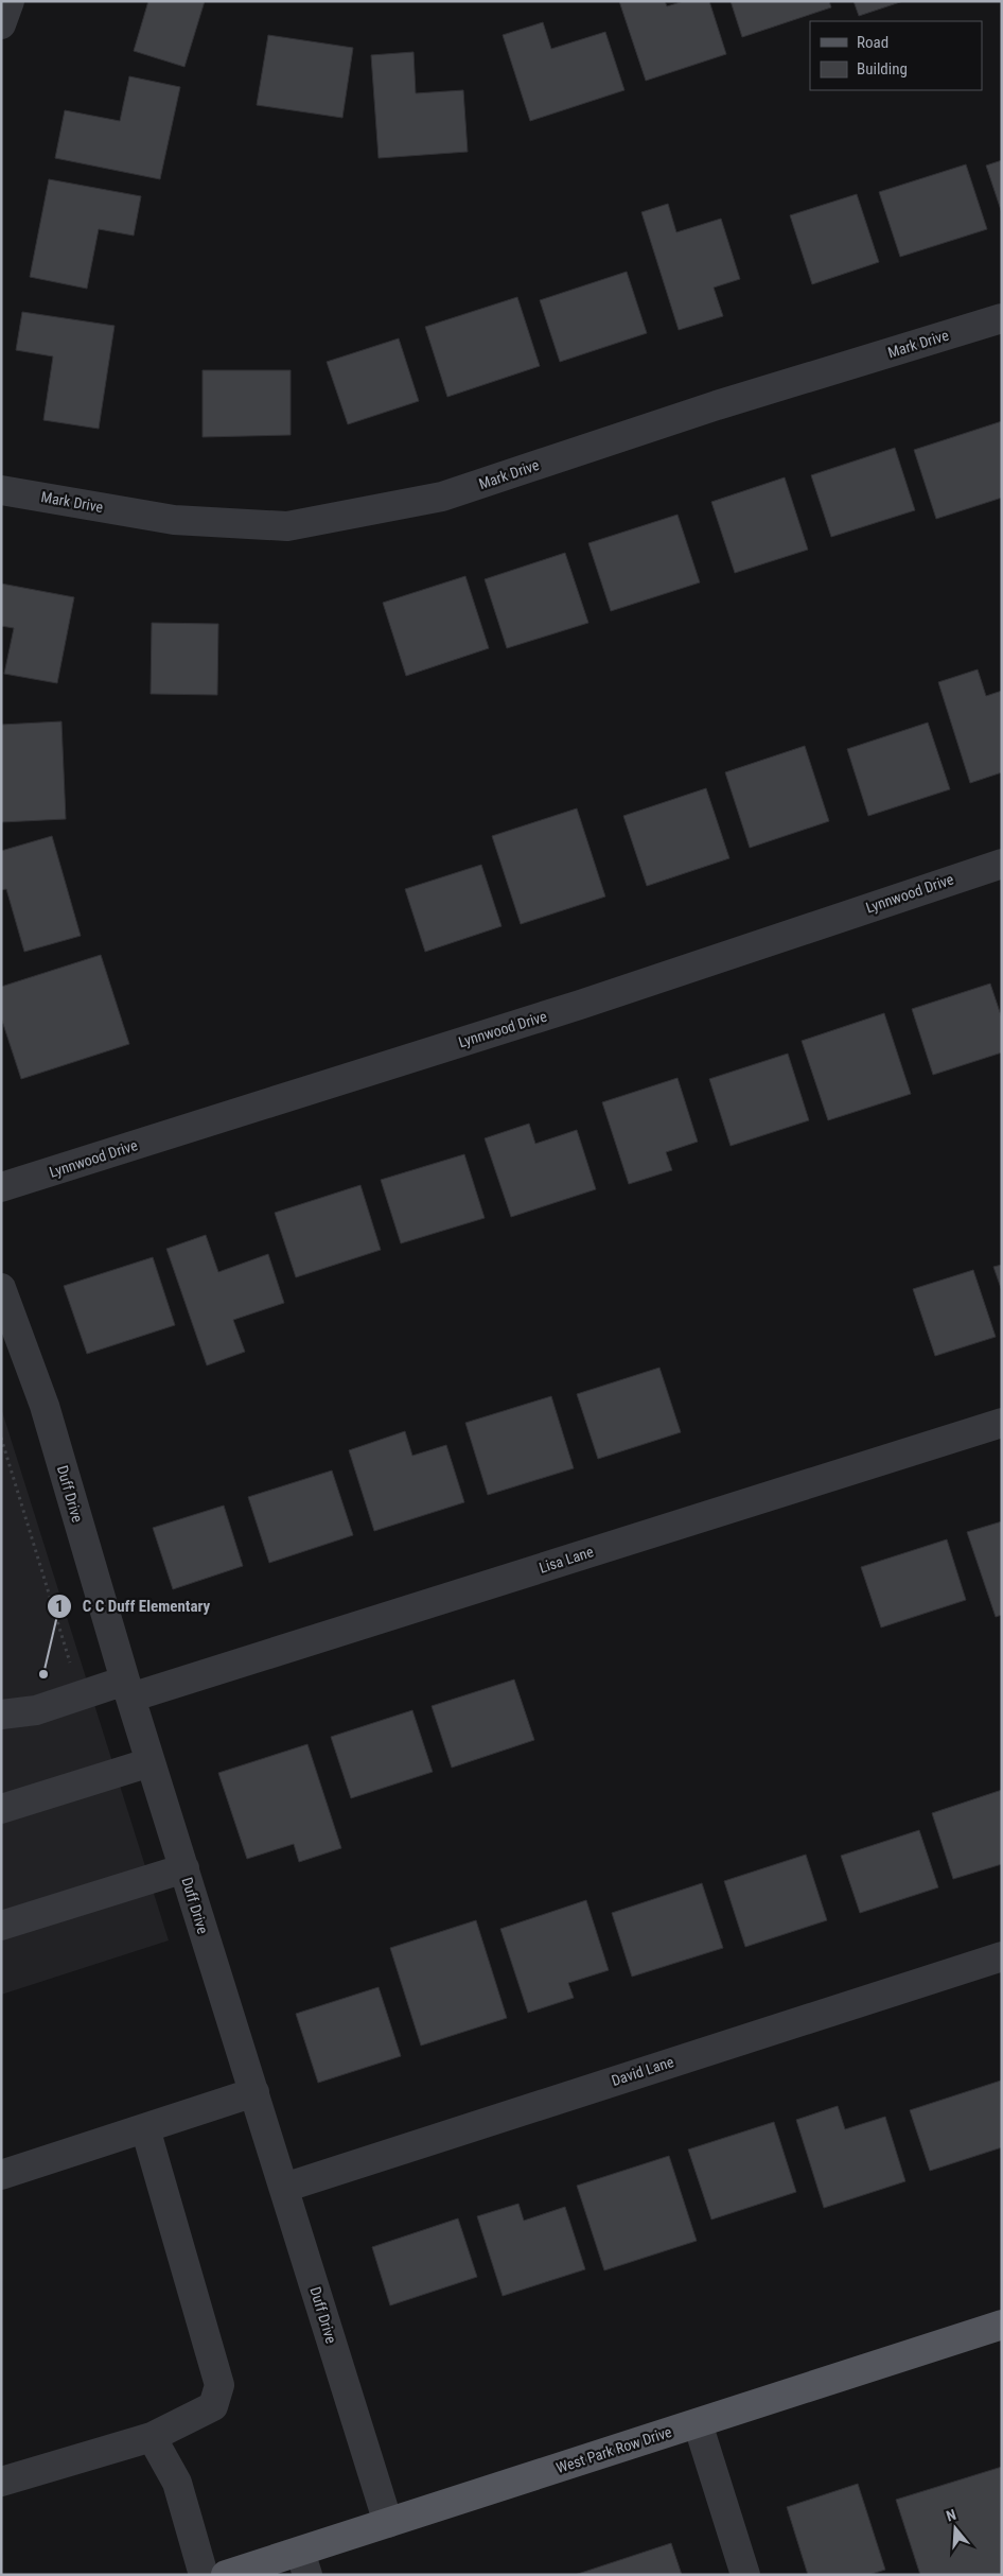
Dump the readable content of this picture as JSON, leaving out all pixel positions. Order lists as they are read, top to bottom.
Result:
{
  "streets": {
    "main road": ["West Park Row Drive"],
    "street": [
      "Mark Drive",
      "Lynnwood Drive",
      "Duff Drive",
      "Lisa Lane",
      "David Lane"
    ]
  },
  "crossings": [
    ["Duff Drive", "Lisa Lane"],
    ["Duff Drive", "David Lane"],
    ["Duff Drive", "West Park Row Drive"]
  ],
  "places": ["C C Duff Elementary"],
  "legend": ["Road", "Building"],
  "north": "top"
}
